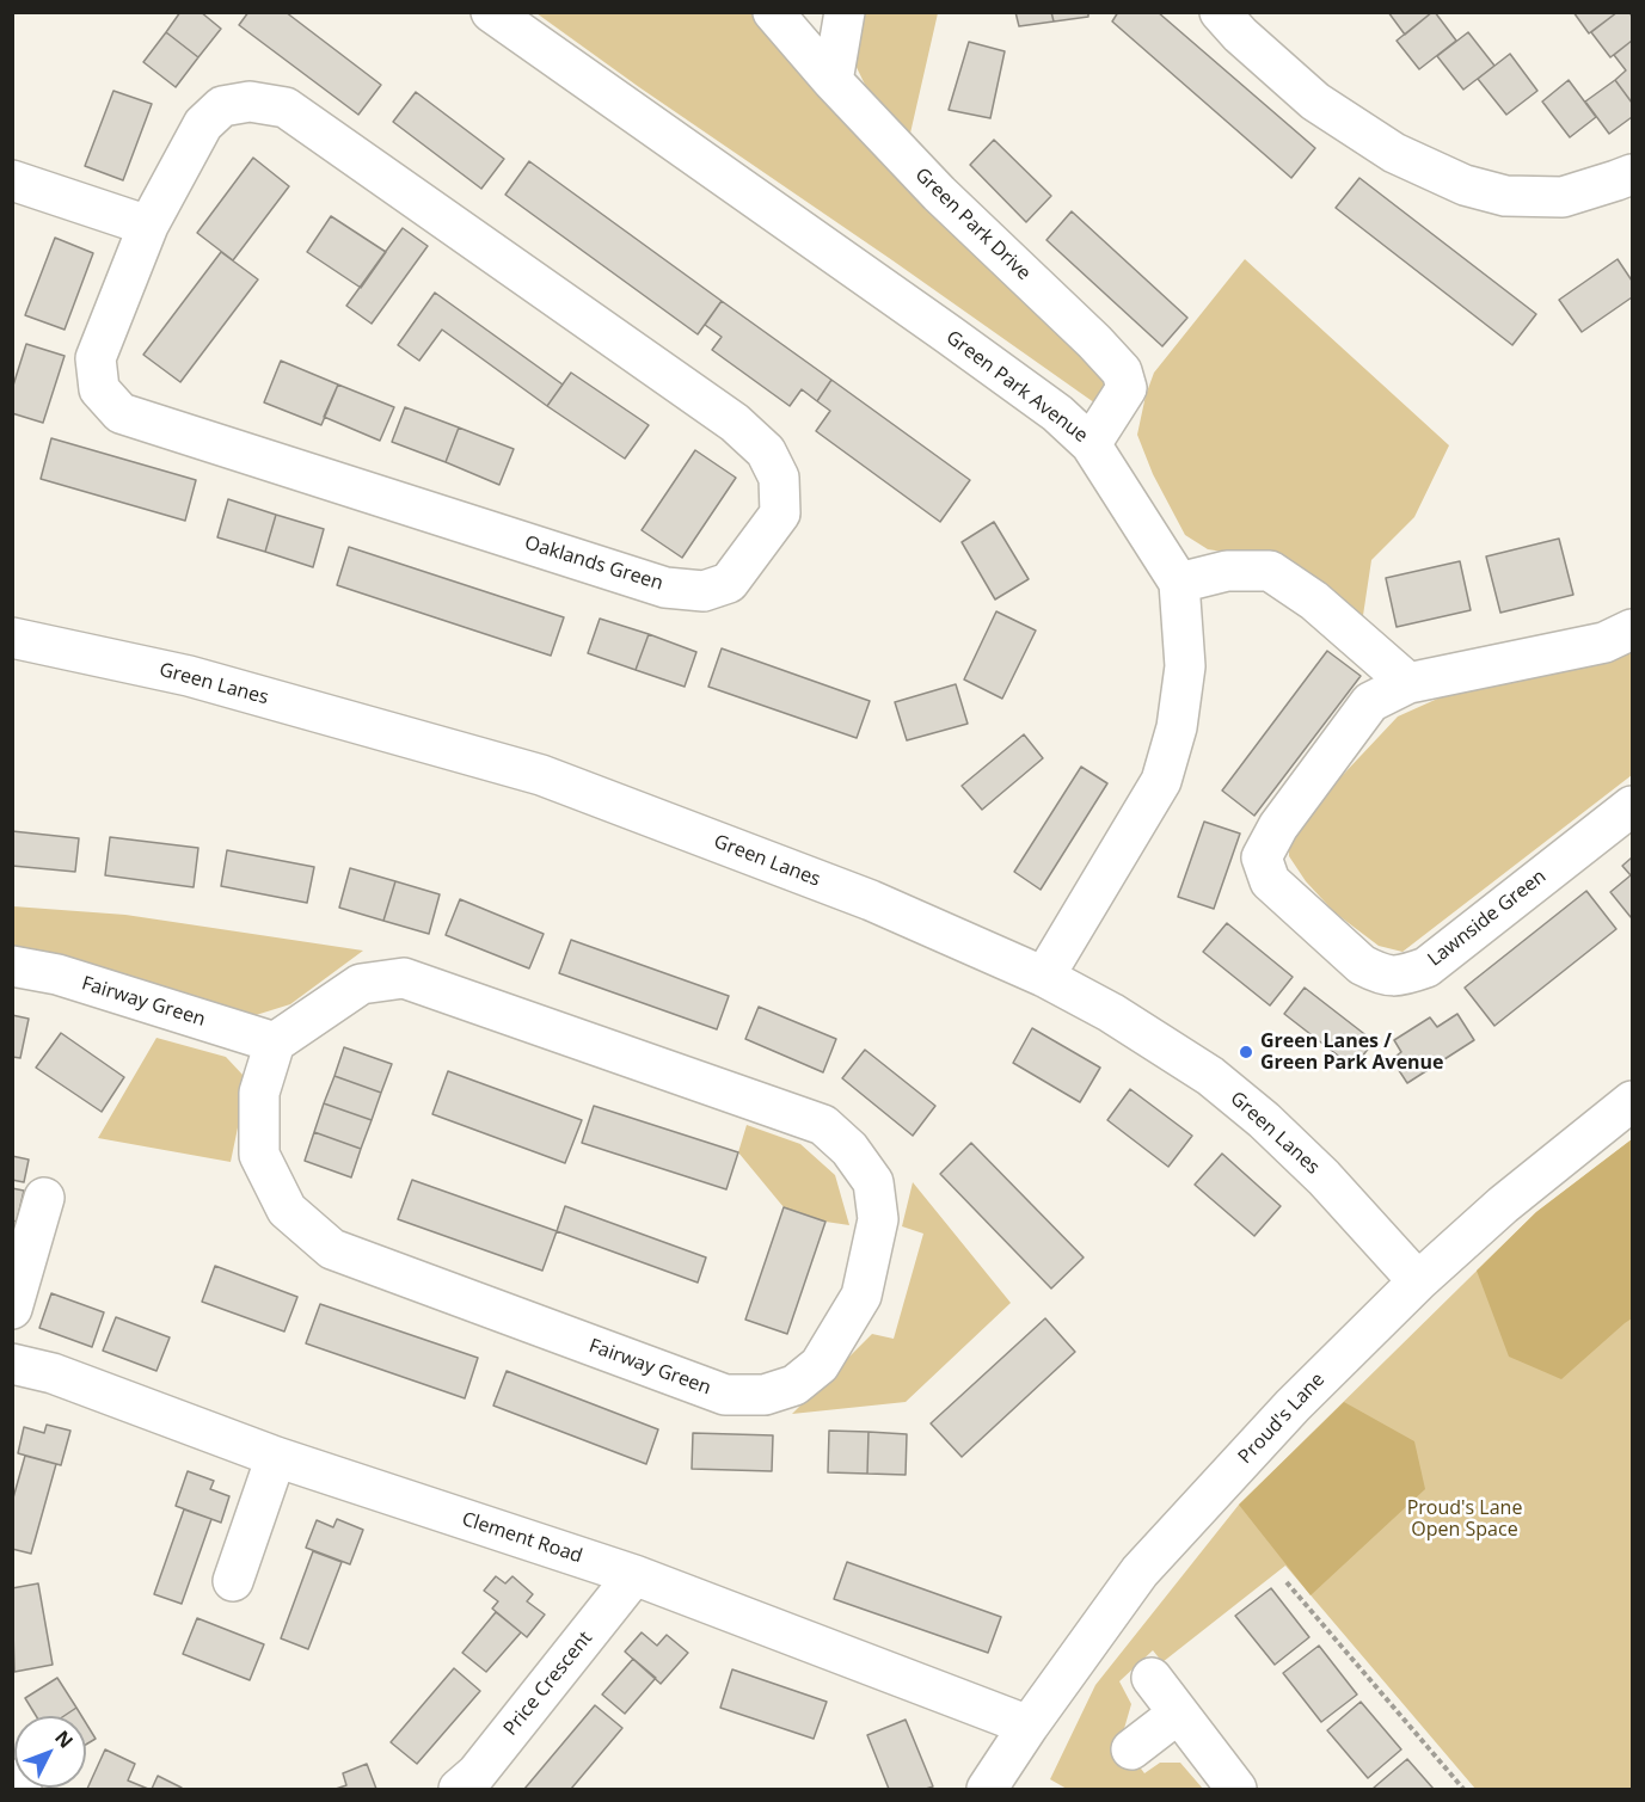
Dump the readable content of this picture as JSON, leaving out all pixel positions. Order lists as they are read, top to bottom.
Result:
{
  "streets": {
    "street": [
      "Green Park Drive",
      "Green Park Avenue",
      "Oaklands Green",
      "Green Lanes",
      "Lawnside Green",
      "Fairway Green",
      "Proud's Lane",
      "Clement Road",
      "Price Crescent"
    ]
  },
  "crossings": [
    ["Green Park Drive", "Green Park Avenue"],
    ["Green Park Avenue", "Green Lanes"],
    ["Green Lanes", "Proud's Lane"],
    ["Proud's Lane", "Clement Road"],
    ["Clement Road", "Price Crescent"]
  ],
  "parks": ["Proud's Lane Open Space"],
  "places": ["Green Lanes / Green Park Avenue"],
  "north": "top right"
}
